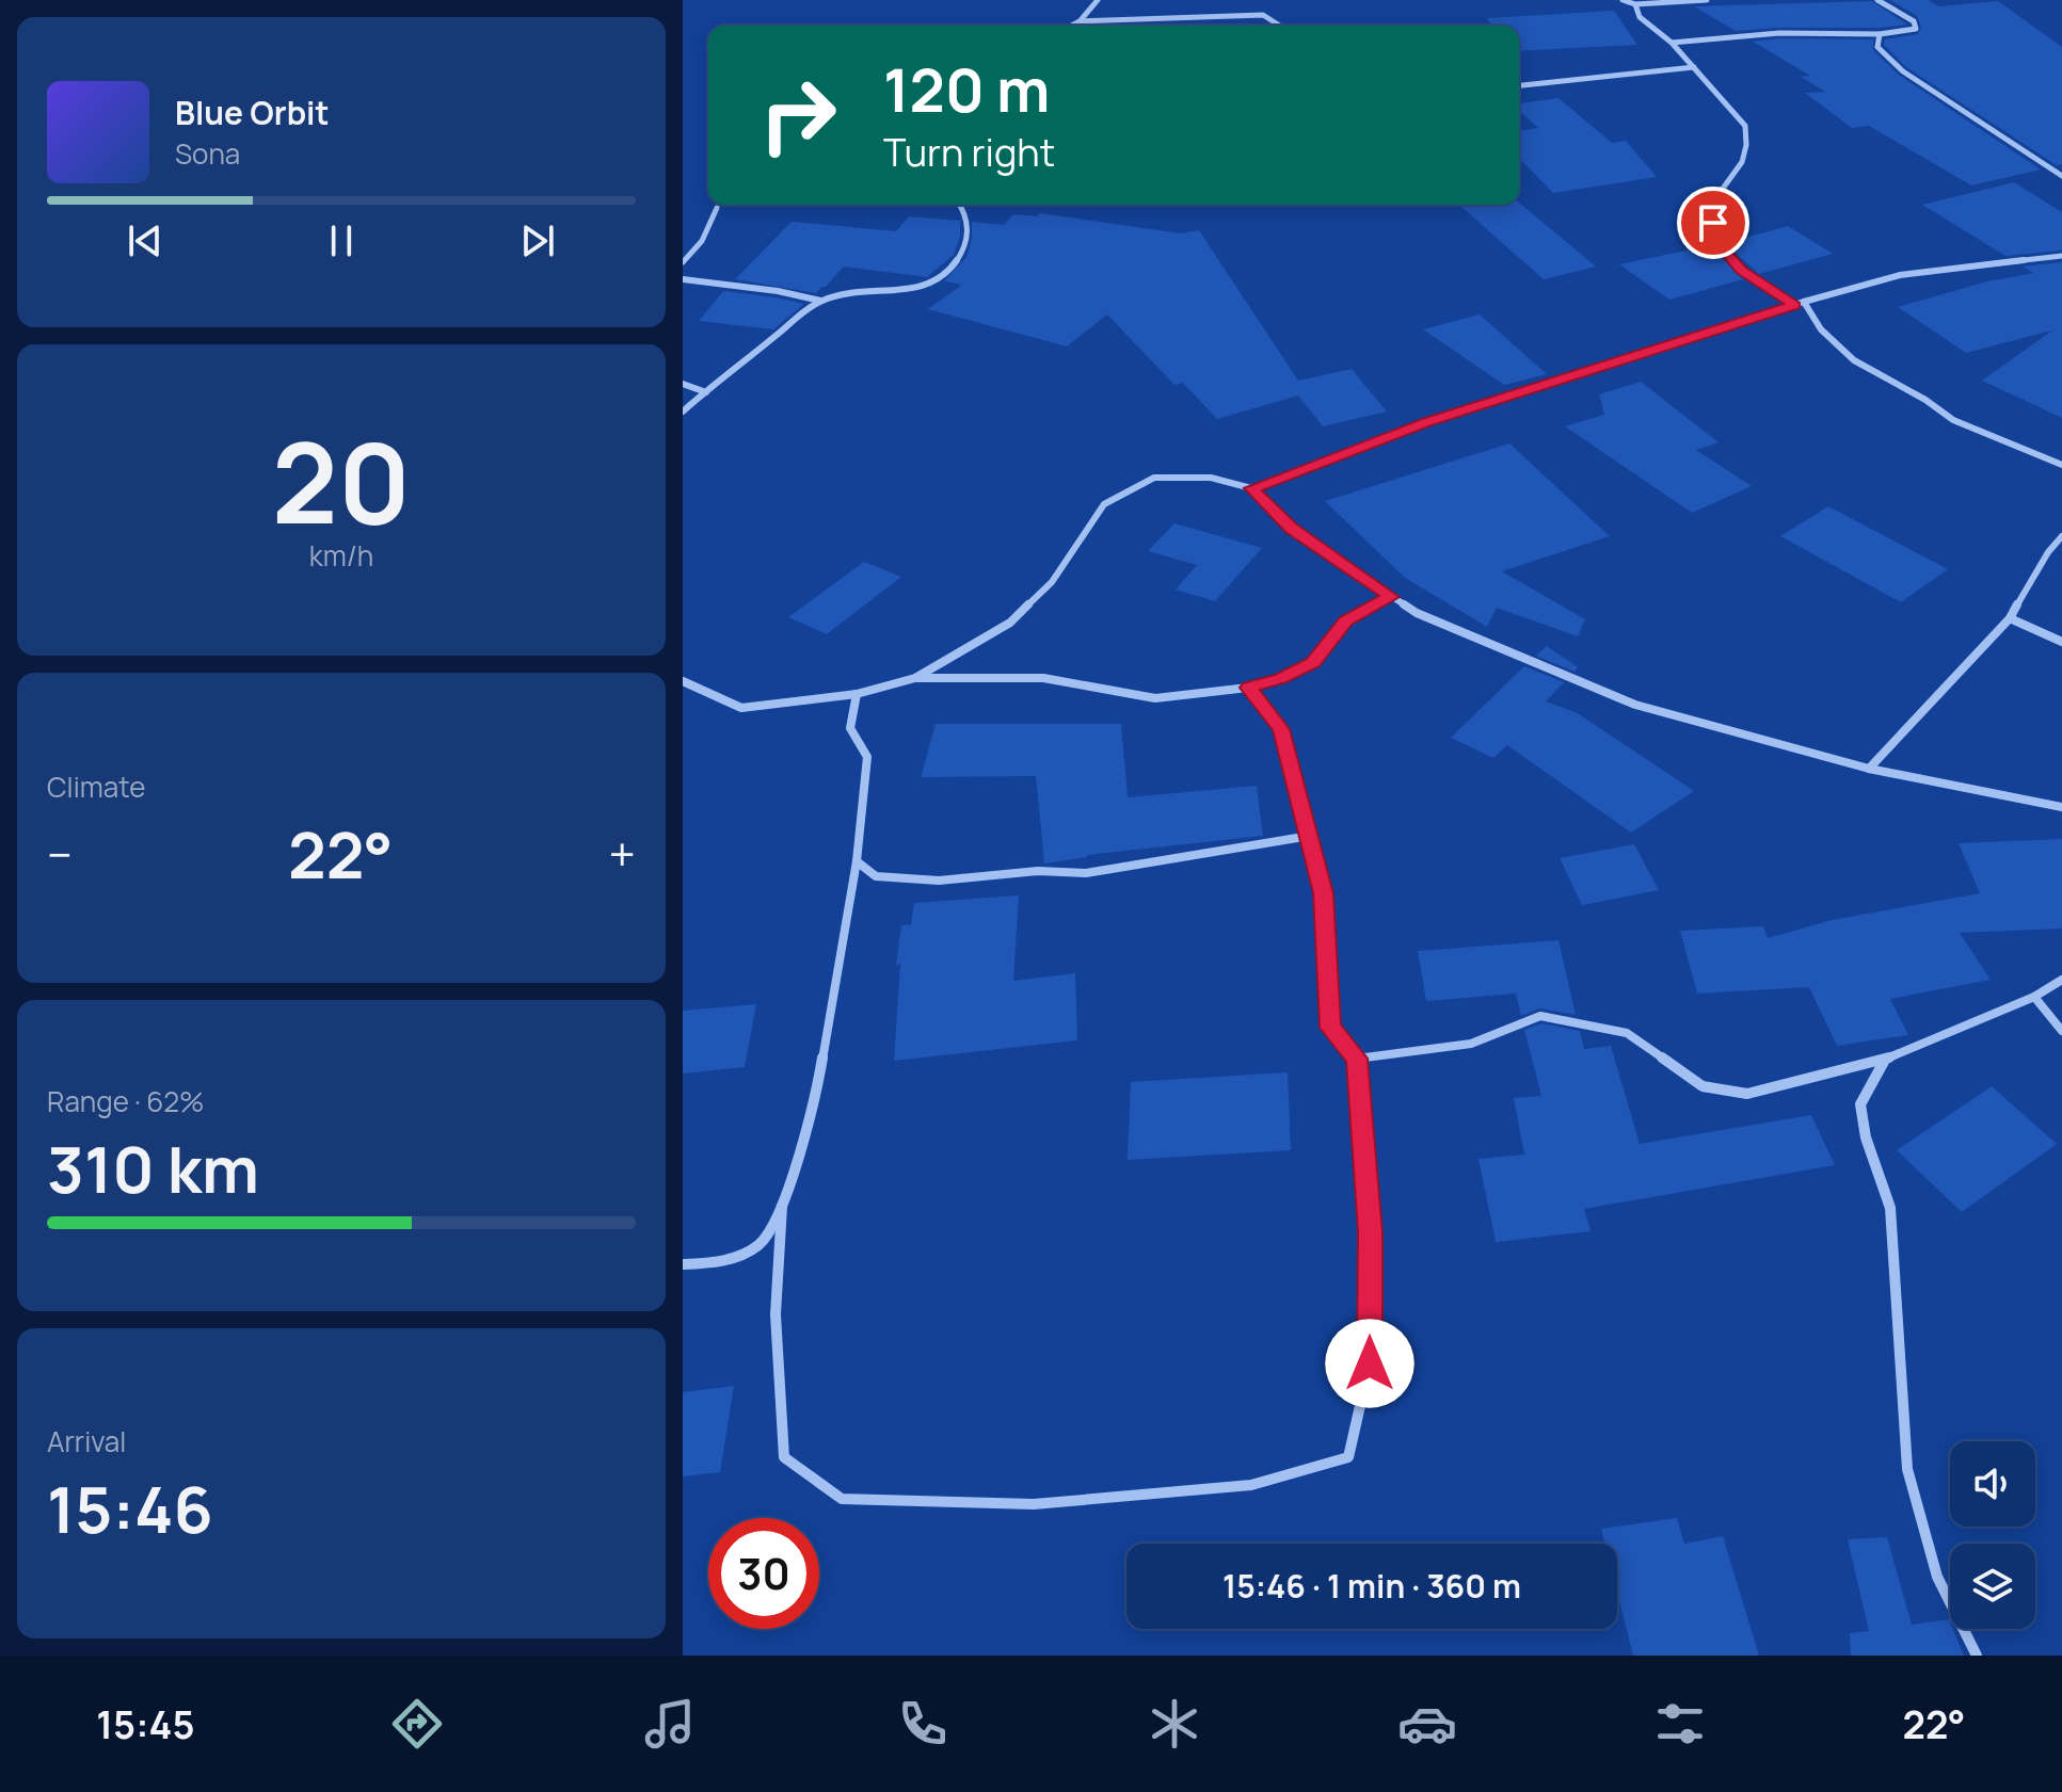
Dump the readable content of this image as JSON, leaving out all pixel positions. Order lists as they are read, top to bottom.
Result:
{
  "page": {
    "turn": ["120 m", "Turn right"],
    "song": ["Blue Orbit", "Sona"],
    "tile": [
      ["20", "km/h"],
      "Climate",
      ["Range · 62%", "310 km"],
      ["Arrival", "15:46"]
    ],
    "heat": ["−", "22°", "+"],
    "limit": "30",
    "trip": "15:46 · 1 min · 360 m",
    "tabs": ["15:45", "22°"]
  }
}
